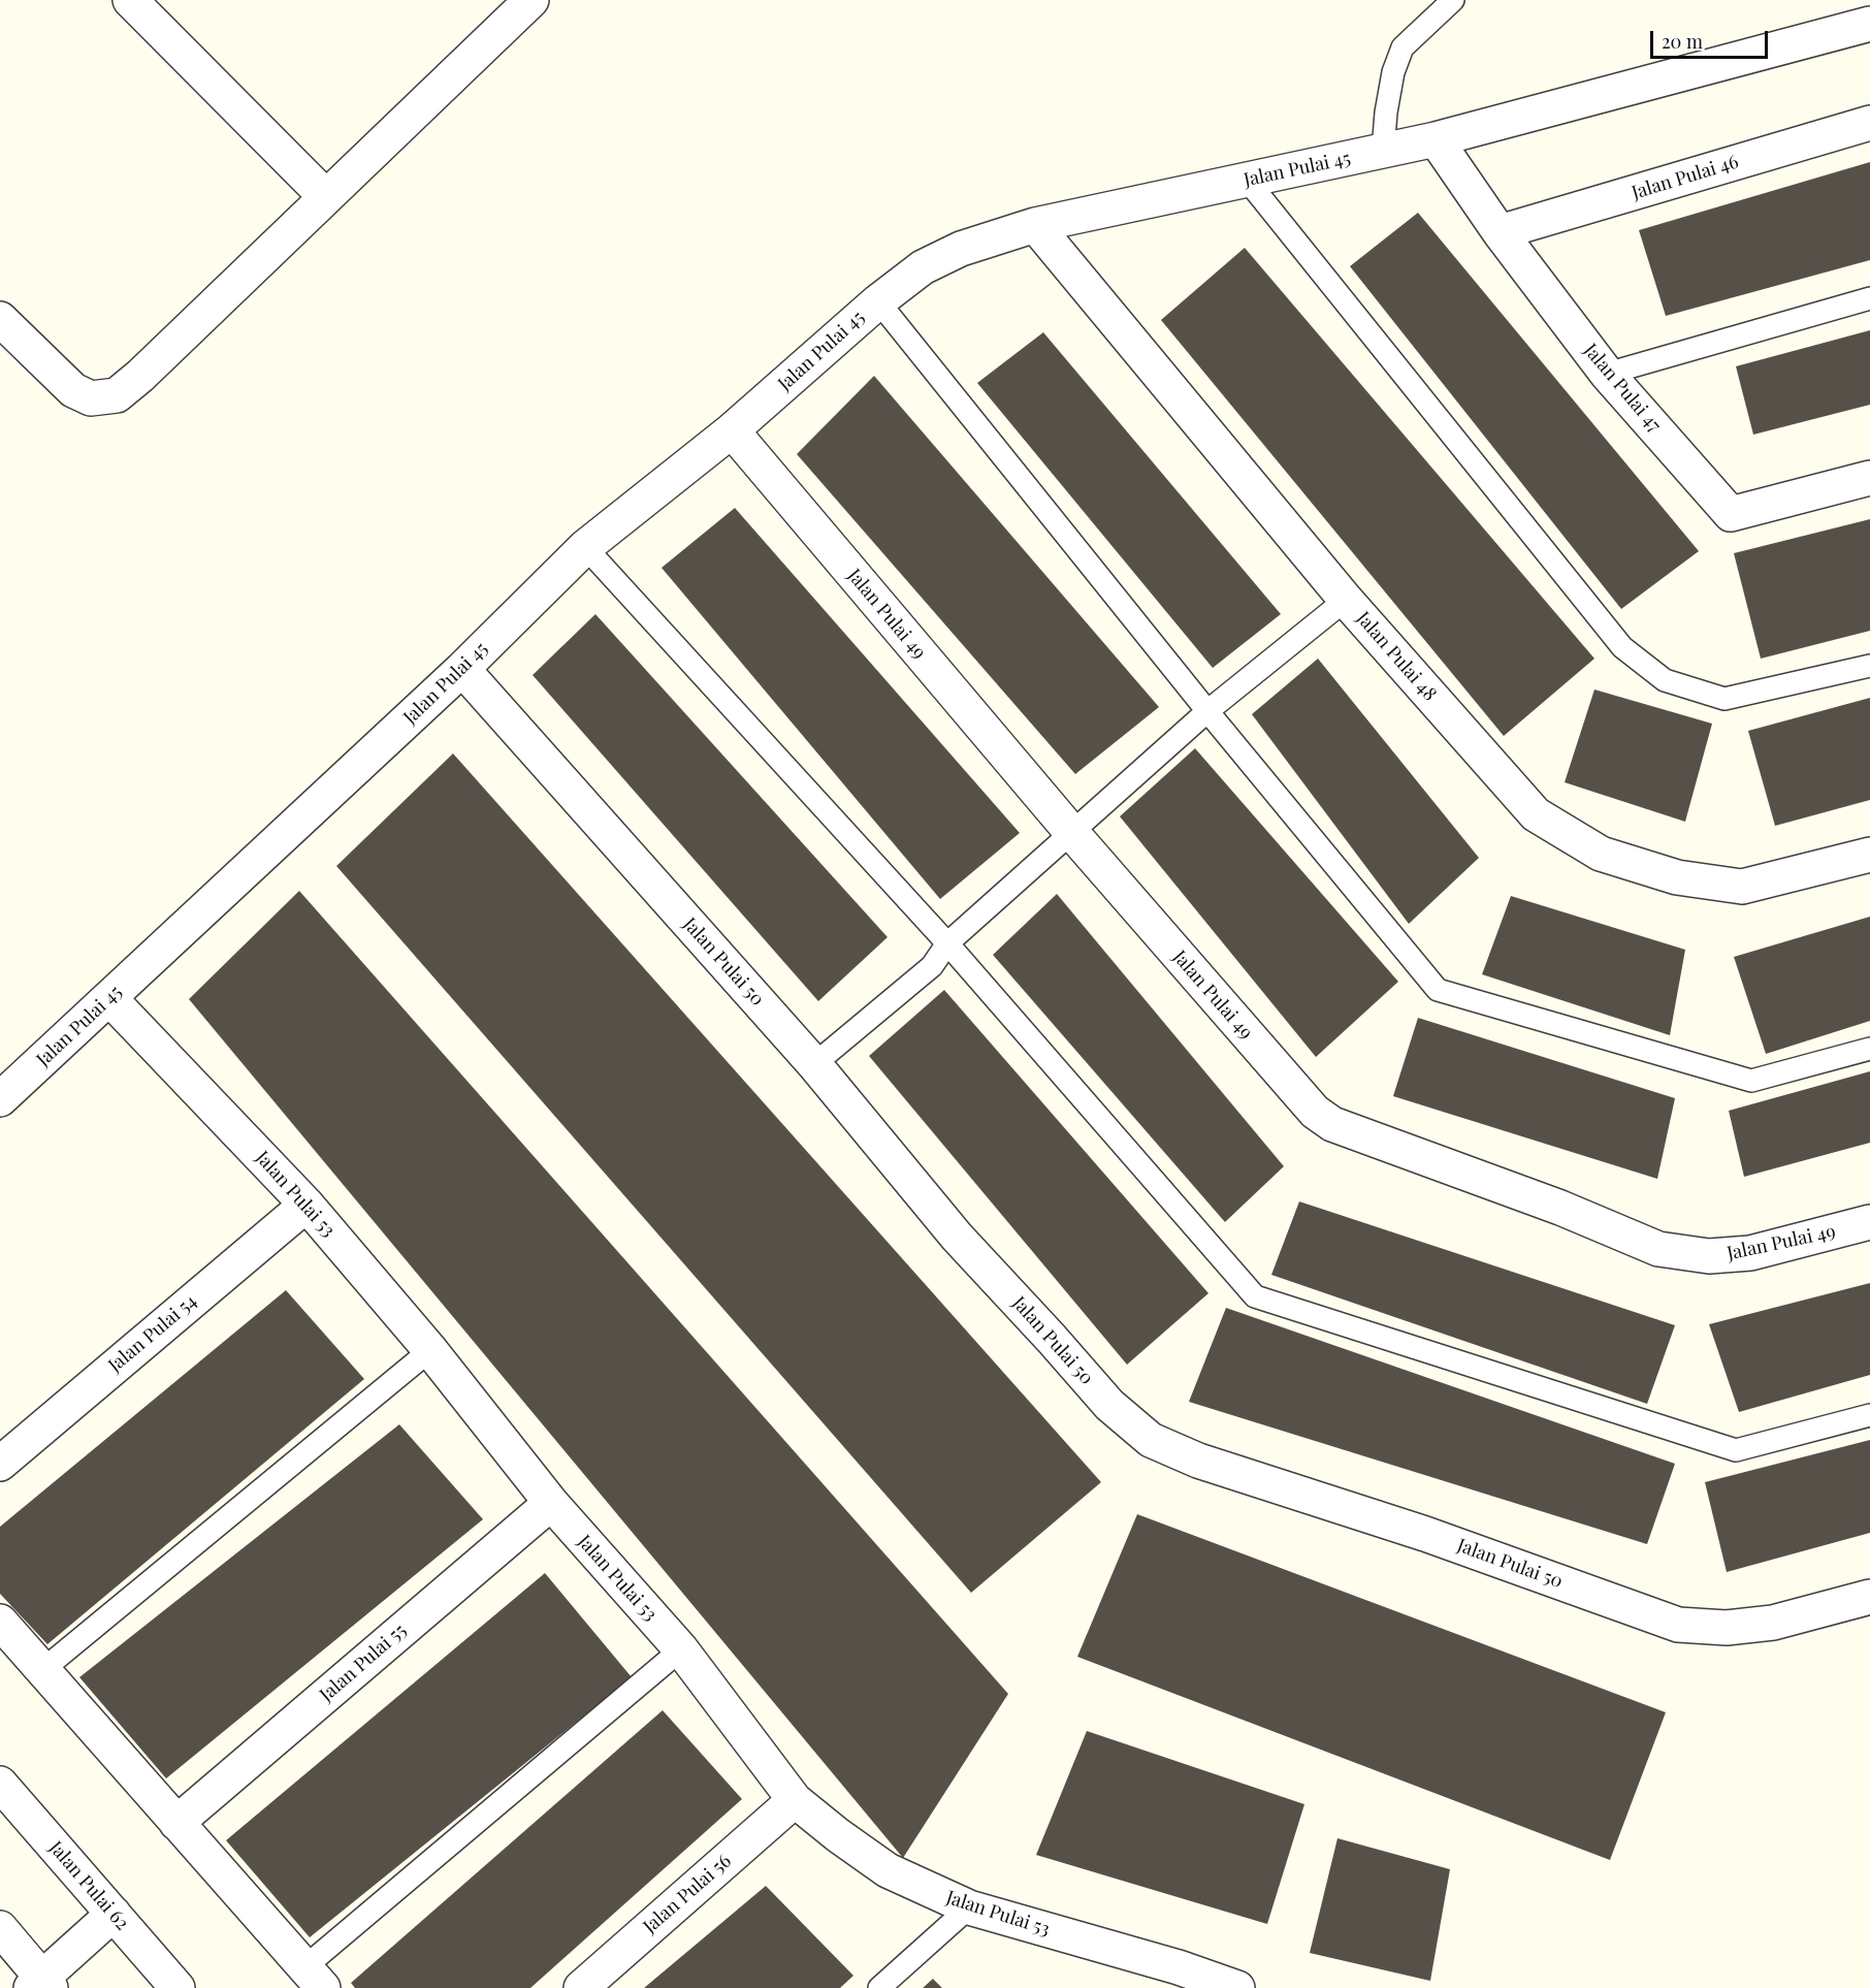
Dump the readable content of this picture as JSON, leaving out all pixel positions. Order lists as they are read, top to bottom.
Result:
{
  "streets": {
    "street": [
      "Jalan Pulai 45",
      "Jalan Pulai 46",
      "Jalan Pulai 47",
      "Jalan Pulai 49",
      "Jalan Pulai 48",
      "Jalan Pulai 50",
      "Jalan Pulai 53",
      "Jalan Pulai 54",
      "Jalan Pulai 55",
      "Jalan Pulai 62",
      "Jalan Pulai 56"
    ]
  },
  "crossings": [
    ["Jalan Pulai 45", "Jalan Pulai 47"],
    ["Jalan Pulai 45", "Jalan Pulai 49"],
    ["Jalan Pulai 45", "Jalan Pulai 48"],
    ["Jalan Pulai 45", "Jalan Pulai 50"],
    ["Jalan Pulai 45", "Jalan Pulai 53"],
    ["Jalan Pulai 46", "Jalan Pulai 47"],
    ["Jalan Pulai 53", "Jalan Pulai 54"],
    ["Jalan Pulai 53", "Jalan Pulai 55"],
    ["Jalan Pulai 53", "Jalan Pulai 56"]
  ],
  "scale_bar": "20 m"
}
